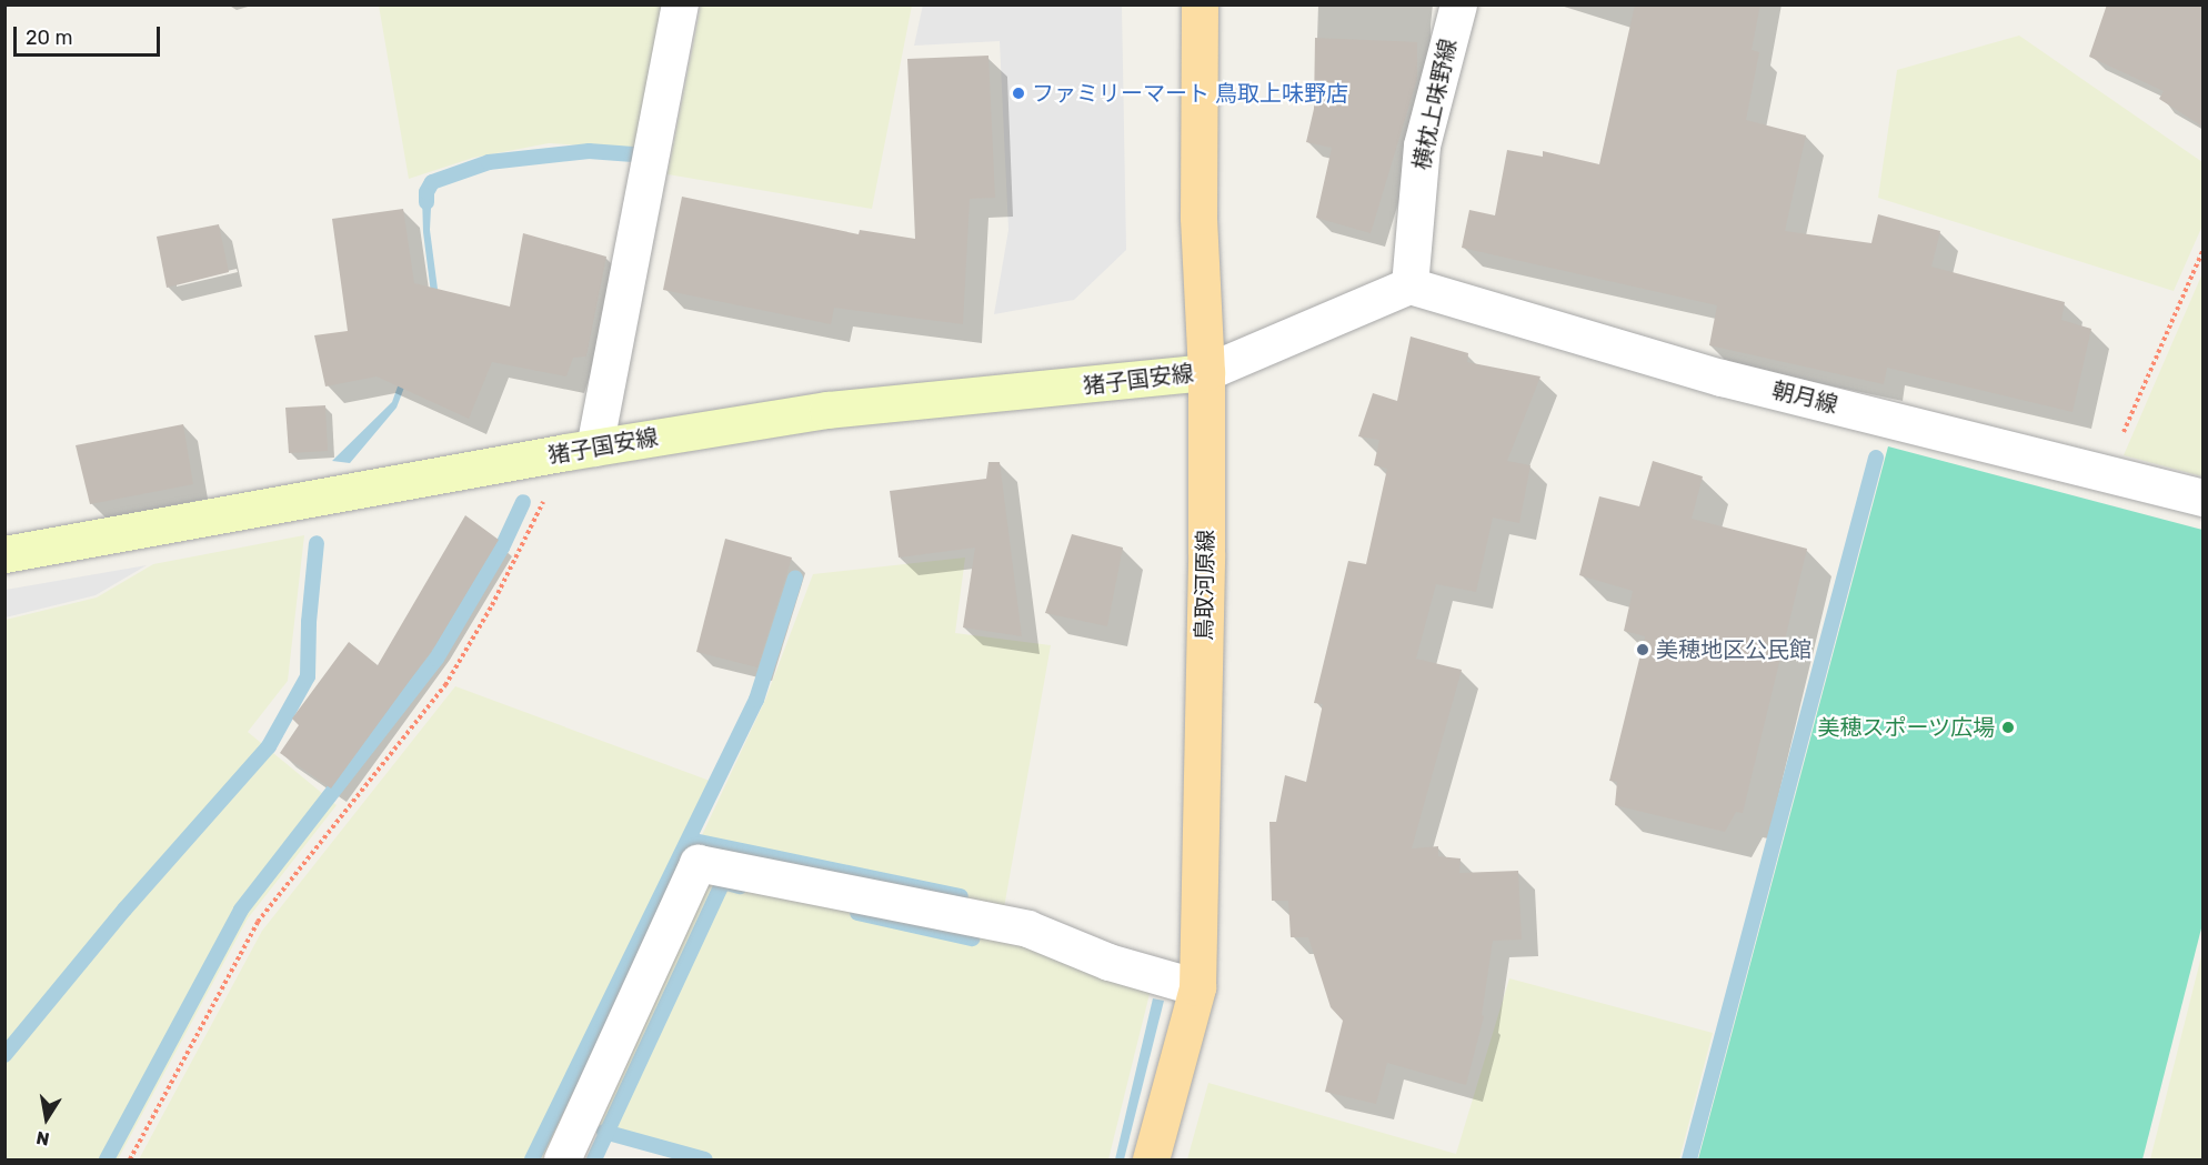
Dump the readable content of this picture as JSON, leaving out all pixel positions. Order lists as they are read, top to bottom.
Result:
{
  "streets": {
    "main road": ["猪子国安線", "鳥取河原線"],
    "street": ["横枕上味野線", "朝月線"]
  },
  "crossings": [
    ["横枕上味野線", "朝月線"],
    ["猪子国安線", "鳥取河原線"]
  ],
  "places": ["ファミリーマート 鳥取上味野店", "美穂地区公民館", "美穂スポーツ広場"],
  "scale_bar": "20 m",
  "north": "bottom"
}
